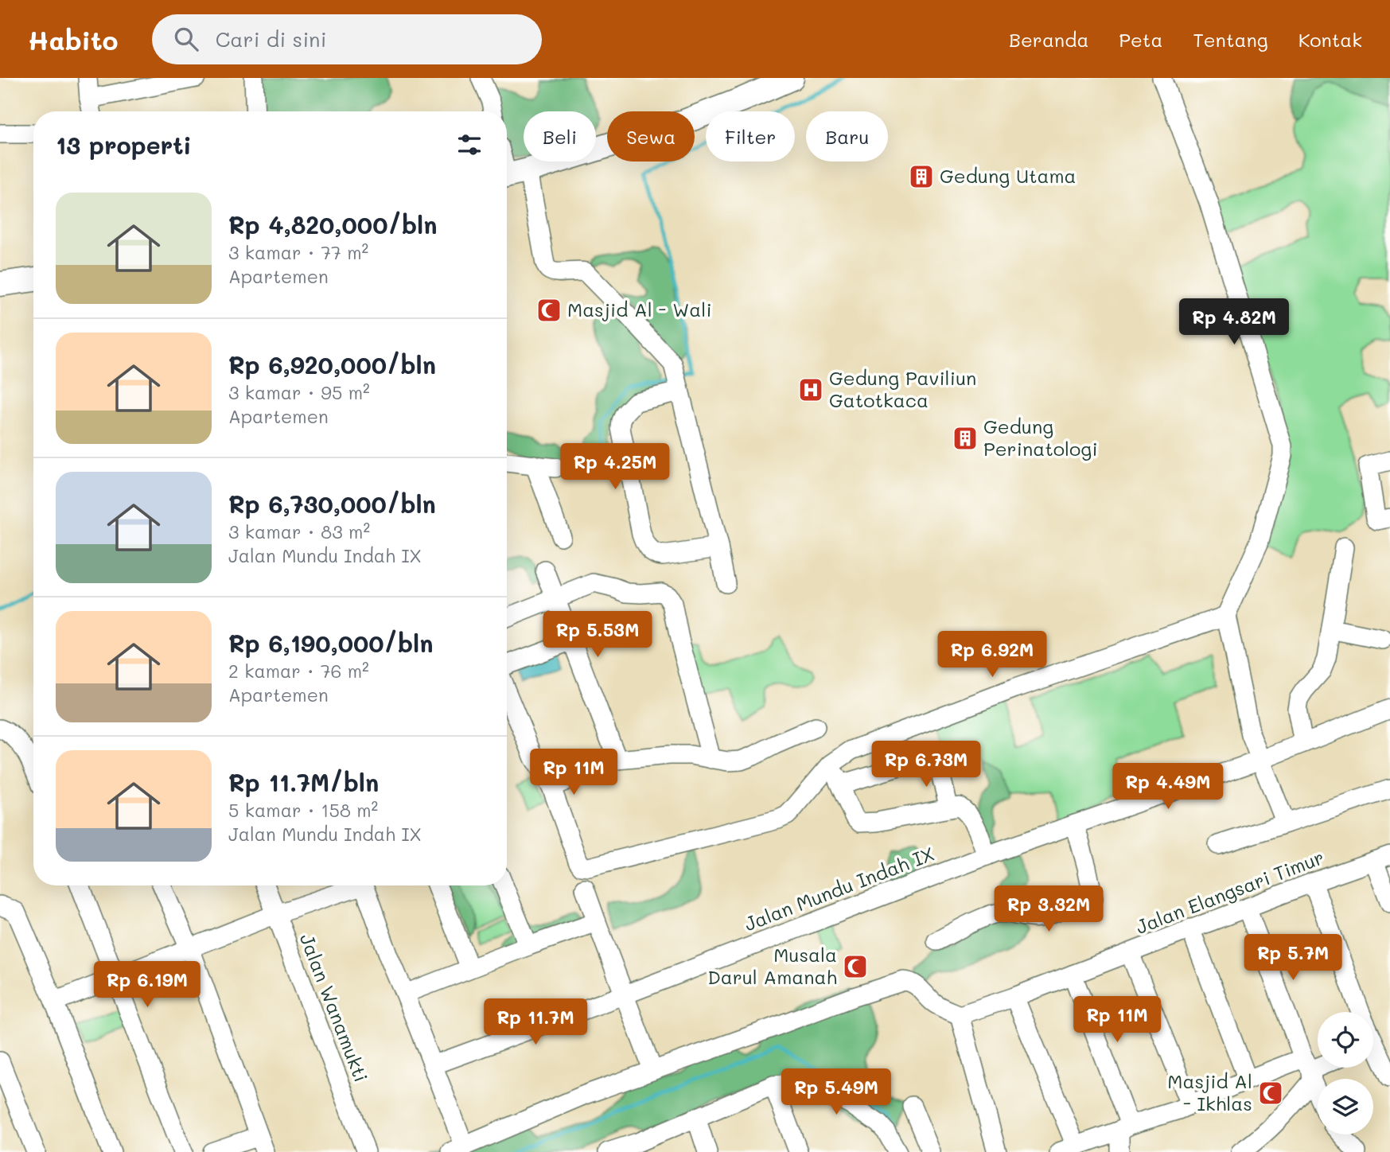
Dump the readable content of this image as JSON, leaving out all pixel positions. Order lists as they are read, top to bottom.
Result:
{
  "streets": {
    "street": ["Jalan Mundu Indah IX", "Jalan Elangsari Timur", "Jalan Wanamukti"]
  },
  "places": {
    "building": ["Gedung Utama", "Gedung Perinatologi"],
    "mosque": ["Masjid Al - Wali", "Musala Darul Amanah", "Masjid Al - Ikhlas"],
    "hospital": ["Gedung Paviliun Gatotkaca"]
  },
  "page": {
    "header": "Habito",
    "search": "Cari di sini",
    "nav": [
      "Beranda",
      "Peta",
      "Tentang",
      "Kontak"
    ],
    "chip": [
      "Beli",
      "Sewa",
      "Filter",
      "Baru"
    ],
    "heading": "13 properti",
    "list": [
      {
        "name": "Rp 4,820,000/bln",
        "note": "3 kamar · 77 m² · Apartemen"
      },
      {
        "name": "Rp 6,920,000/bln",
        "note": "3 kamar · 95 m² · Apartemen"
      },
      {
        "name": "Rp 6,730,000/bln",
        "note": "3 kamar · 83 m² · Jalan Mundu Indah IX"
      },
      {
        "name": "Rp 6,190,000/bln",
        "note": "2 kamar · 76 m² · Apartemen"
      },
      {
        "name": "Rp 11.7M/bln",
        "note": "5 kamar · 158 m² · Jalan Mundu Indah IX"
      }
    ],
    "price": [
      "Rp 4.82M",
      "Rp 4.25M",
      "Rp 5.53M",
      "Rp 6.92M",
      "Rp 6.73M",
      "Rp 11M",
      "Rp 4.49M",
      "Rp 3.32M",
      "Rp 5.7M",
      "Rp 6.19M",
      "Rp 11M",
      "Rp 11.7M",
      "Rp 5.49M"
    ]
  }
}
